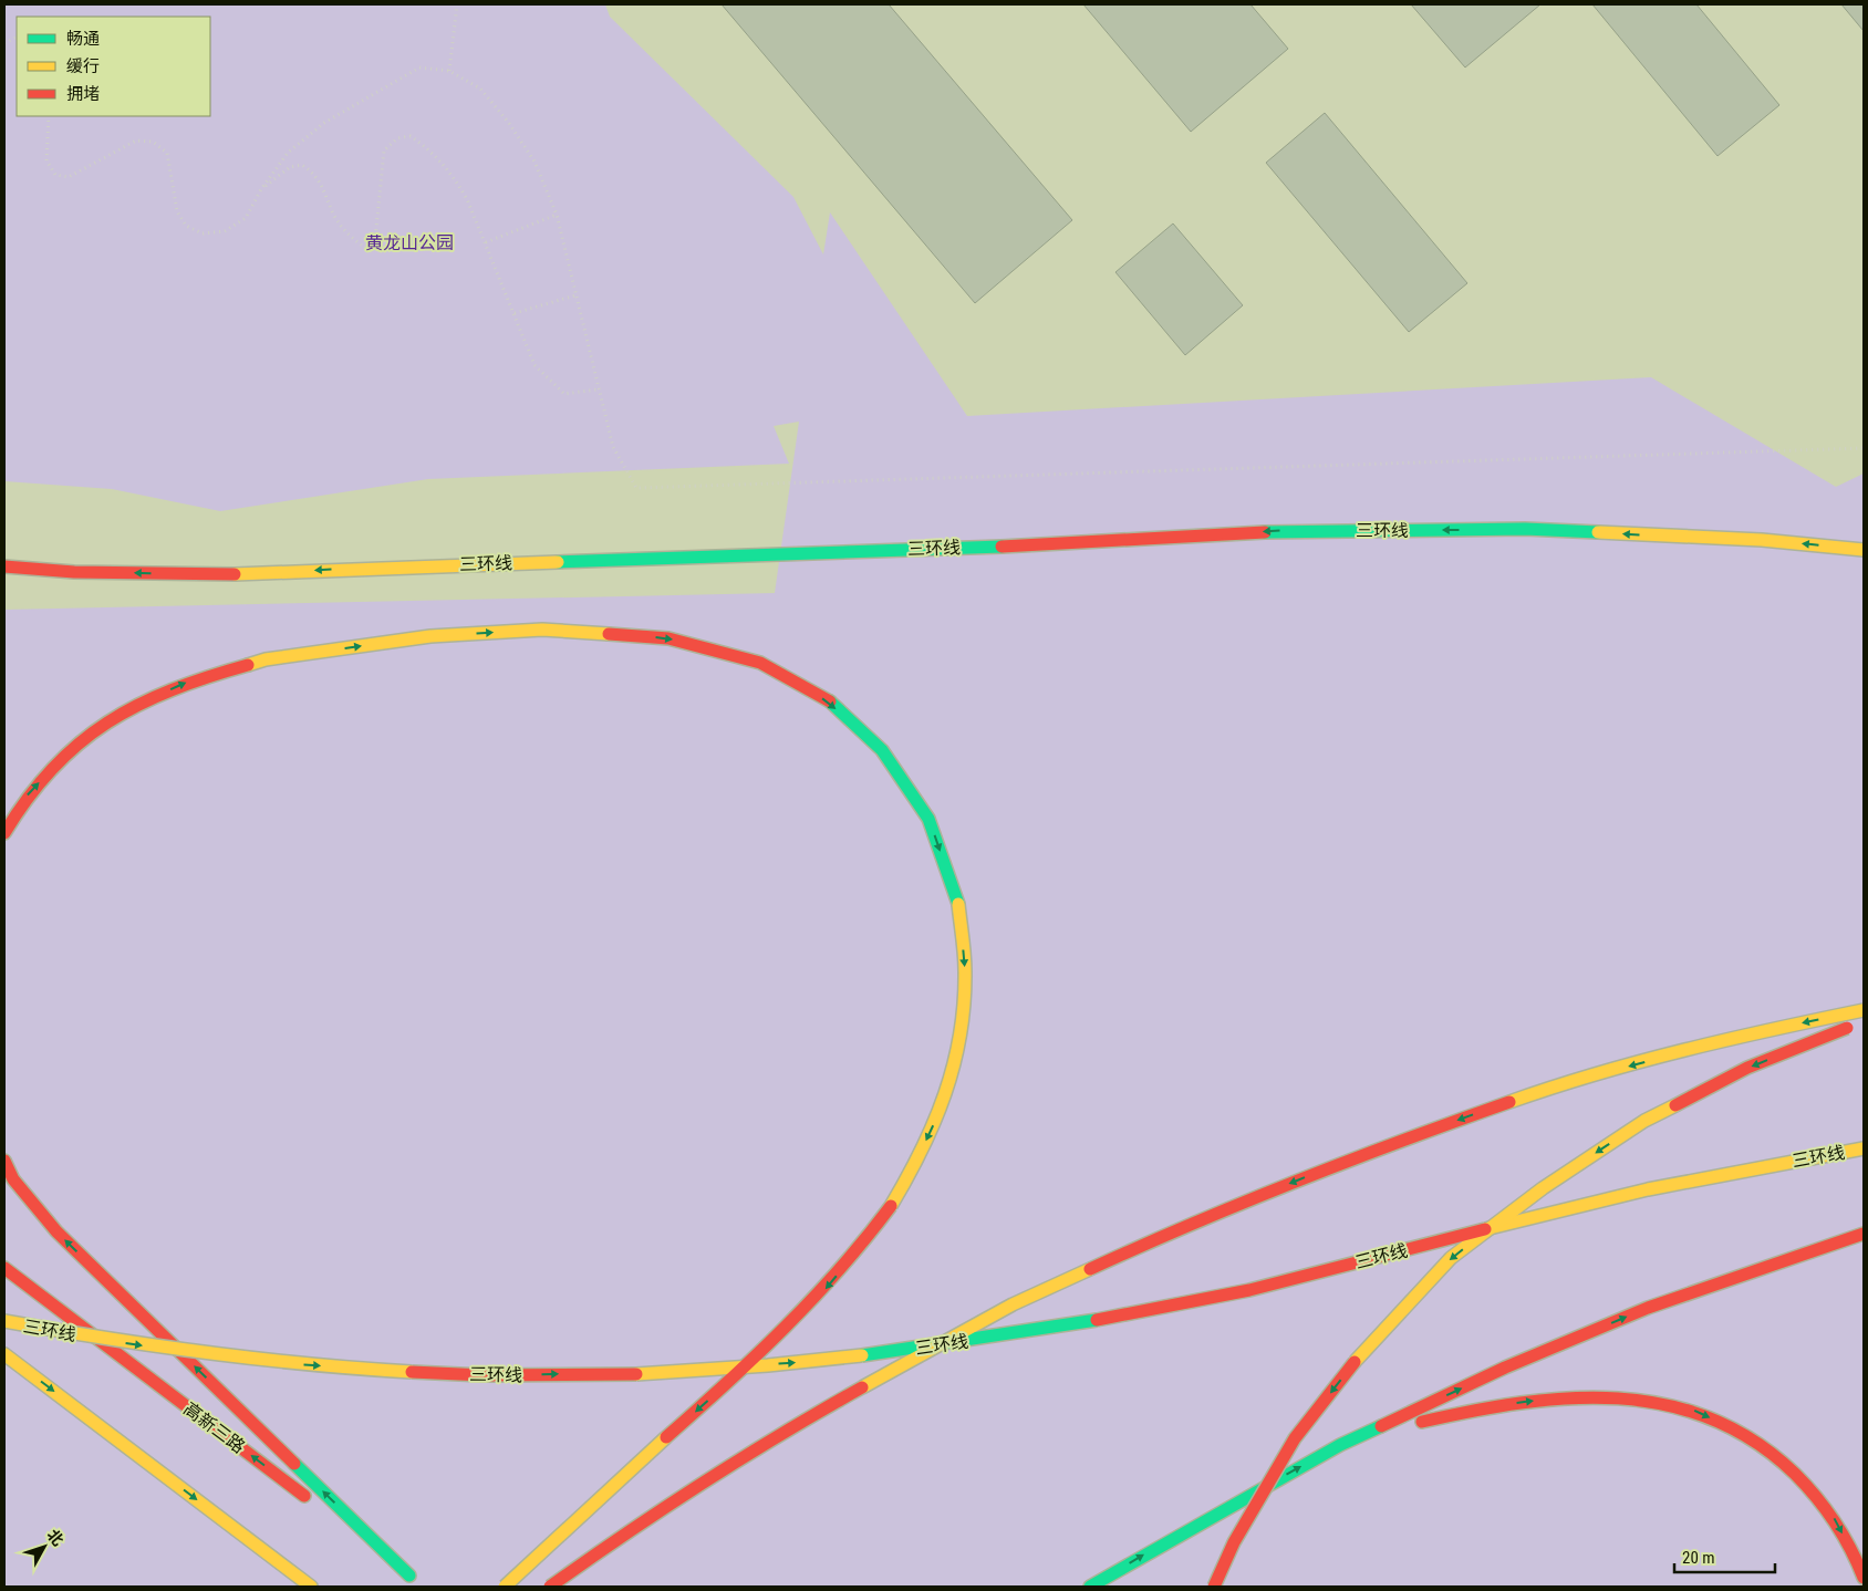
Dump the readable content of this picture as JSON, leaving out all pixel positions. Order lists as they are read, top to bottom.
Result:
{
  "streets": {
    "highway": ["三环线", "高新三路"]
  },
  "parks": ["黄龙山公园"],
  "legend": ["畅通", "缓行", "拥堵"],
  "scale_bar": "20 m",
  "north": "top right"
}
